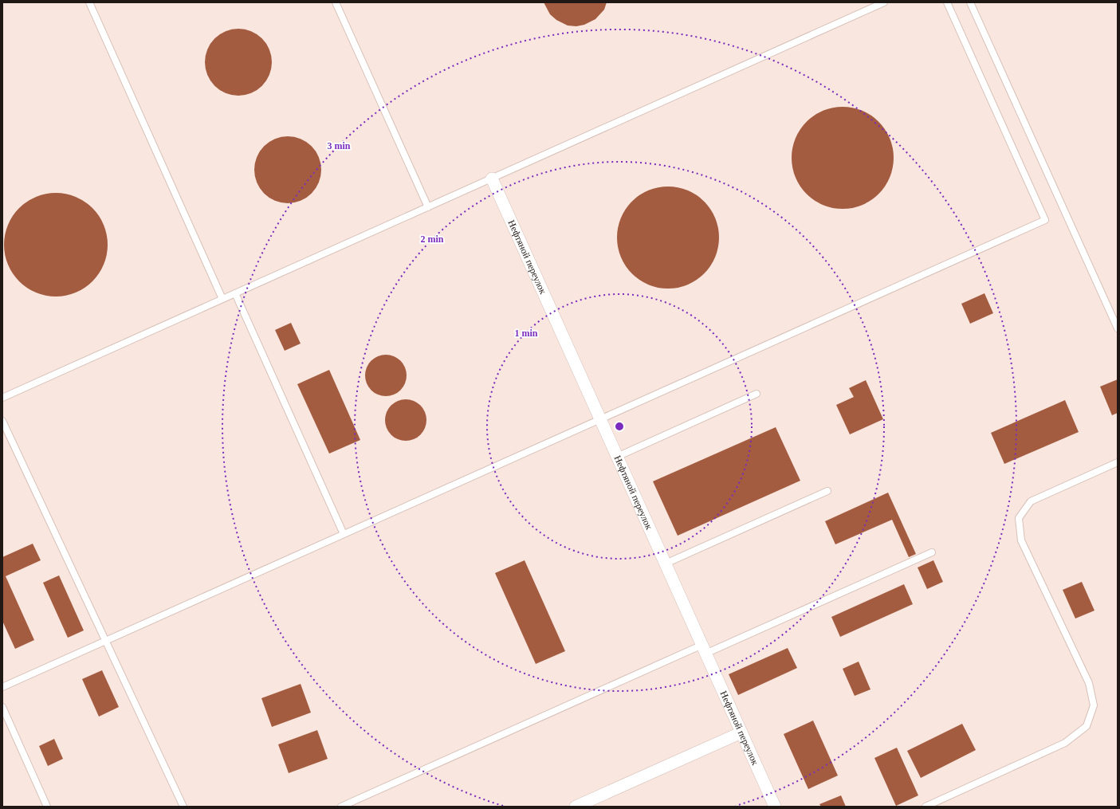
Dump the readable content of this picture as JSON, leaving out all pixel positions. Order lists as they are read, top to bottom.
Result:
{
  "streets": {
    "street": ["Нефтяной переулок"]
  },
  "rings": ["3 min", "2 min", "1 min"]
}
